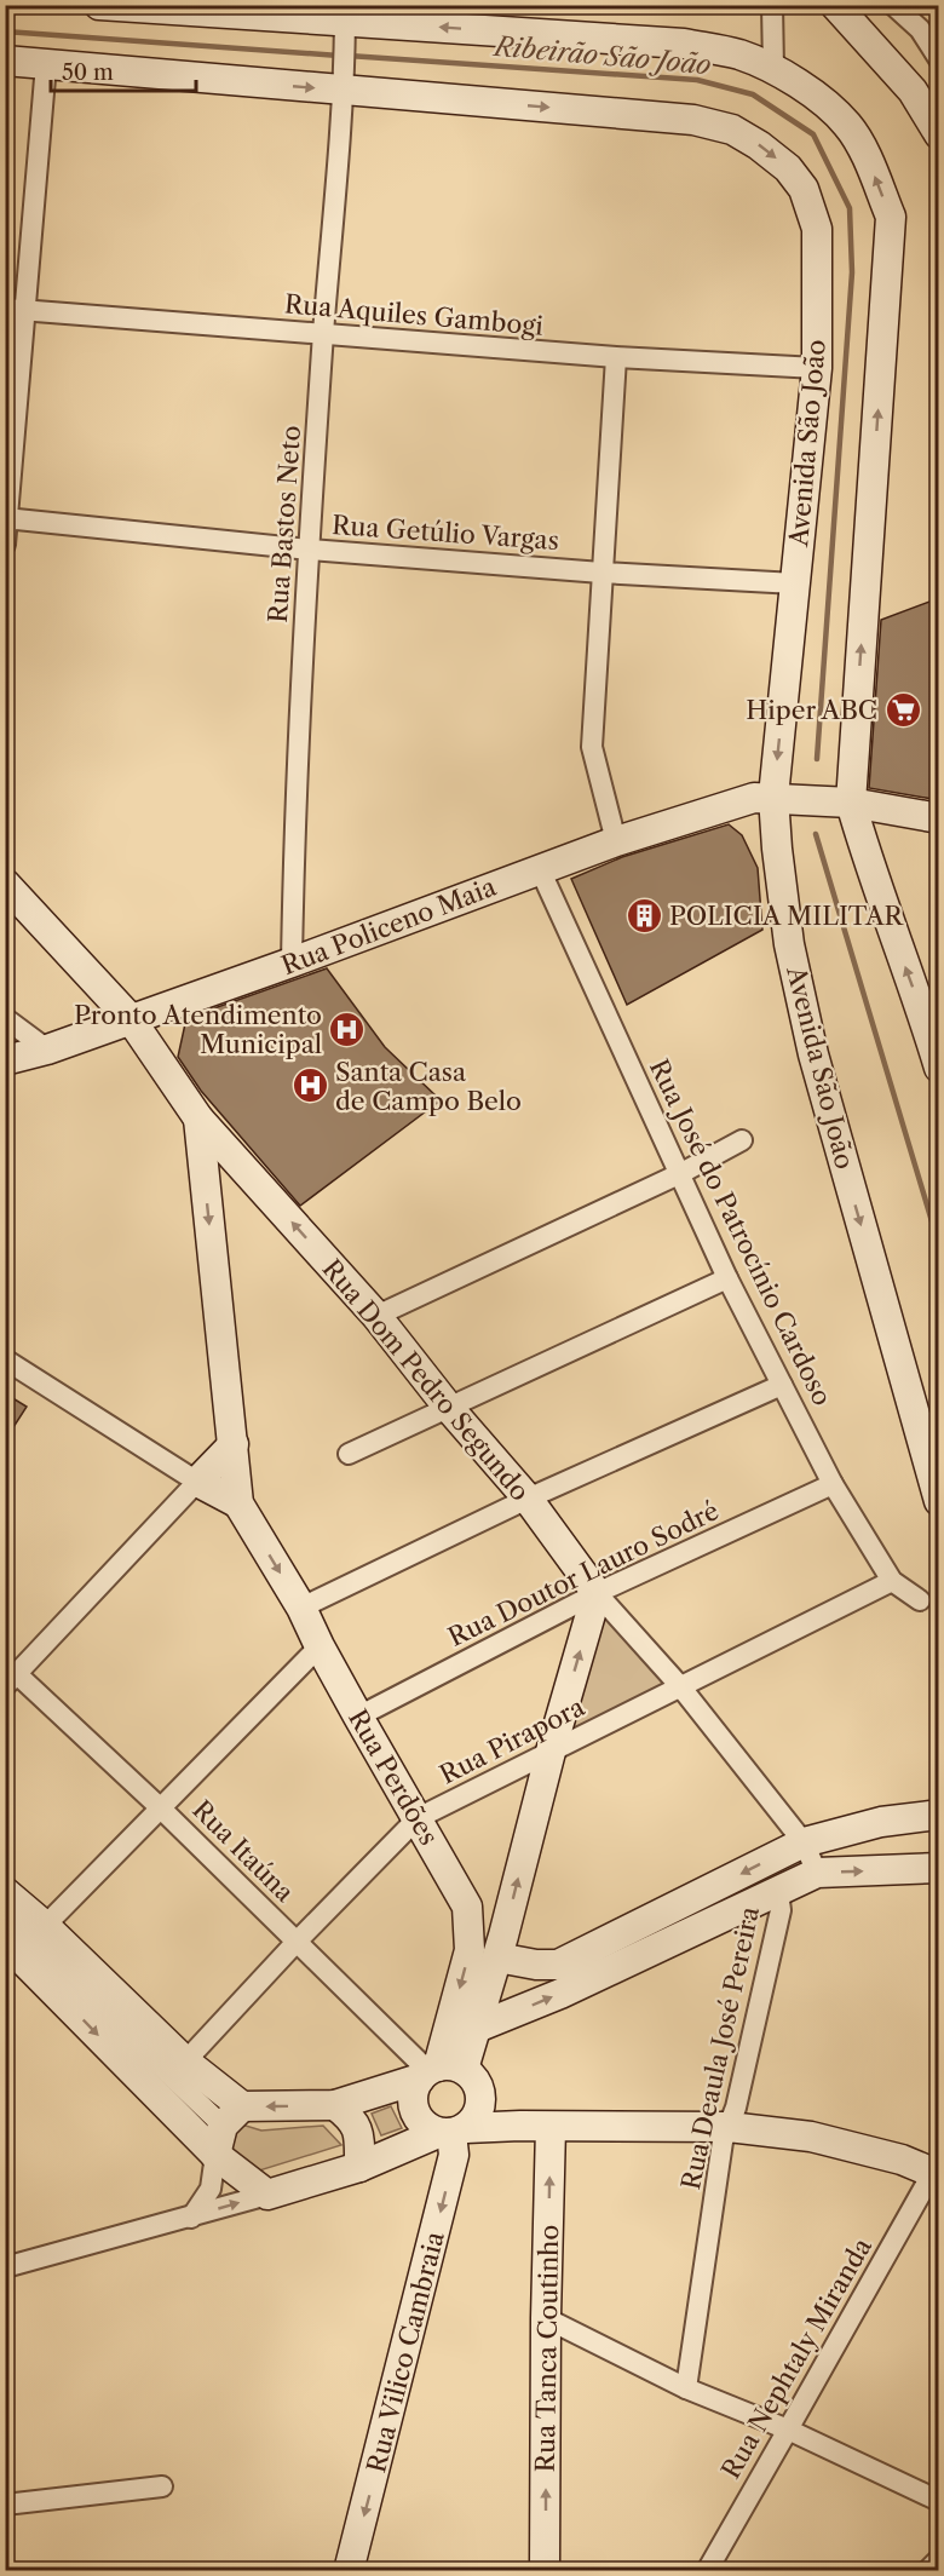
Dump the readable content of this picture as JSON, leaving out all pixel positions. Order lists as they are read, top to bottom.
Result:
{
  "streets": {
    "main road": [
      "Avenida São João",
      "Rua Policeno Maia",
      "Rua Dom Pedro Segundo",
      "Rua Perdões",
      "Rua Tanca Coutinho",
      "Rua Vilico Cambraia"
    ],
    "street": [
      "Rua Aquiles Gambogi",
      "Rua Bastos Neto",
      "Rua Getúlio Vargas",
      "Rua José do Patrocínio Cardoso",
      "Rua Doutor Lauro Sodré",
      "Rua Pirapora",
      "Rua Itaúna",
      "Rua Deaula José Pereira",
      "Rua Nephtaly Miranda"
    ]
  },
  "crossings": [
    ["Rua Aquiles Gambogi", "Avenida São João"],
    ["Rua Aquiles Gambogi", "Rua Bastos Neto"],
    ["Avenida São João", "Rua Bastos Neto"],
    ["Avenida São João", "Rua Getúlio Vargas"],
    ["Avenida São João", "Rua Policeno Maia"],
    ["Rua Bastos Neto", "Rua Getúlio Vargas"],
    ["Rua Bastos Neto", "Rua Policeno Maia"],
    ["Rua Policeno Maia", "Rua José do Patrocínio Cardoso"],
    ["Rua Policeno Maia", "Rua Dom Pedro Segundo"],
    ["Rua José do Patrocínio Cardoso", "Rua Doutor Lauro Sodré"],
    ["Rua José do Patrocínio Cardoso", "Rua Pirapora"],
    ["Rua Dom Pedro Segundo", "Rua Doutor Lauro Sodré"],
    ["Rua Doutor Lauro Sodré", "Rua Perdões"],
    ["Rua Pirapora", "Rua Perdões"],
    ["Rua Pirapora", "Rua Itaúna"],
    ["Rua Perdões", "Rua Itaúna"],
    ["Rua Perdões", "Rua Vilico Cambraia"],
    ["Rua Itaúna", "Rua Vilico Cambraia"]
  ],
  "one_way": [
    "Avenida São João",
    "Rua Perdões",
    "Rua Tanca Coutinho",
    "Rua Vilico Cambraia"
  ],
  "water": ["Ribeirão São João"],
  "places": {
    "supermarket": ["Hiper ABC"],
    "building": ["POLICIA MILITAR"],
    "hospital": ["Pronto Atendimento Municipal", "Santa Casa de Campo Belo"]
  },
  "scale_bar": "50 m"
}
